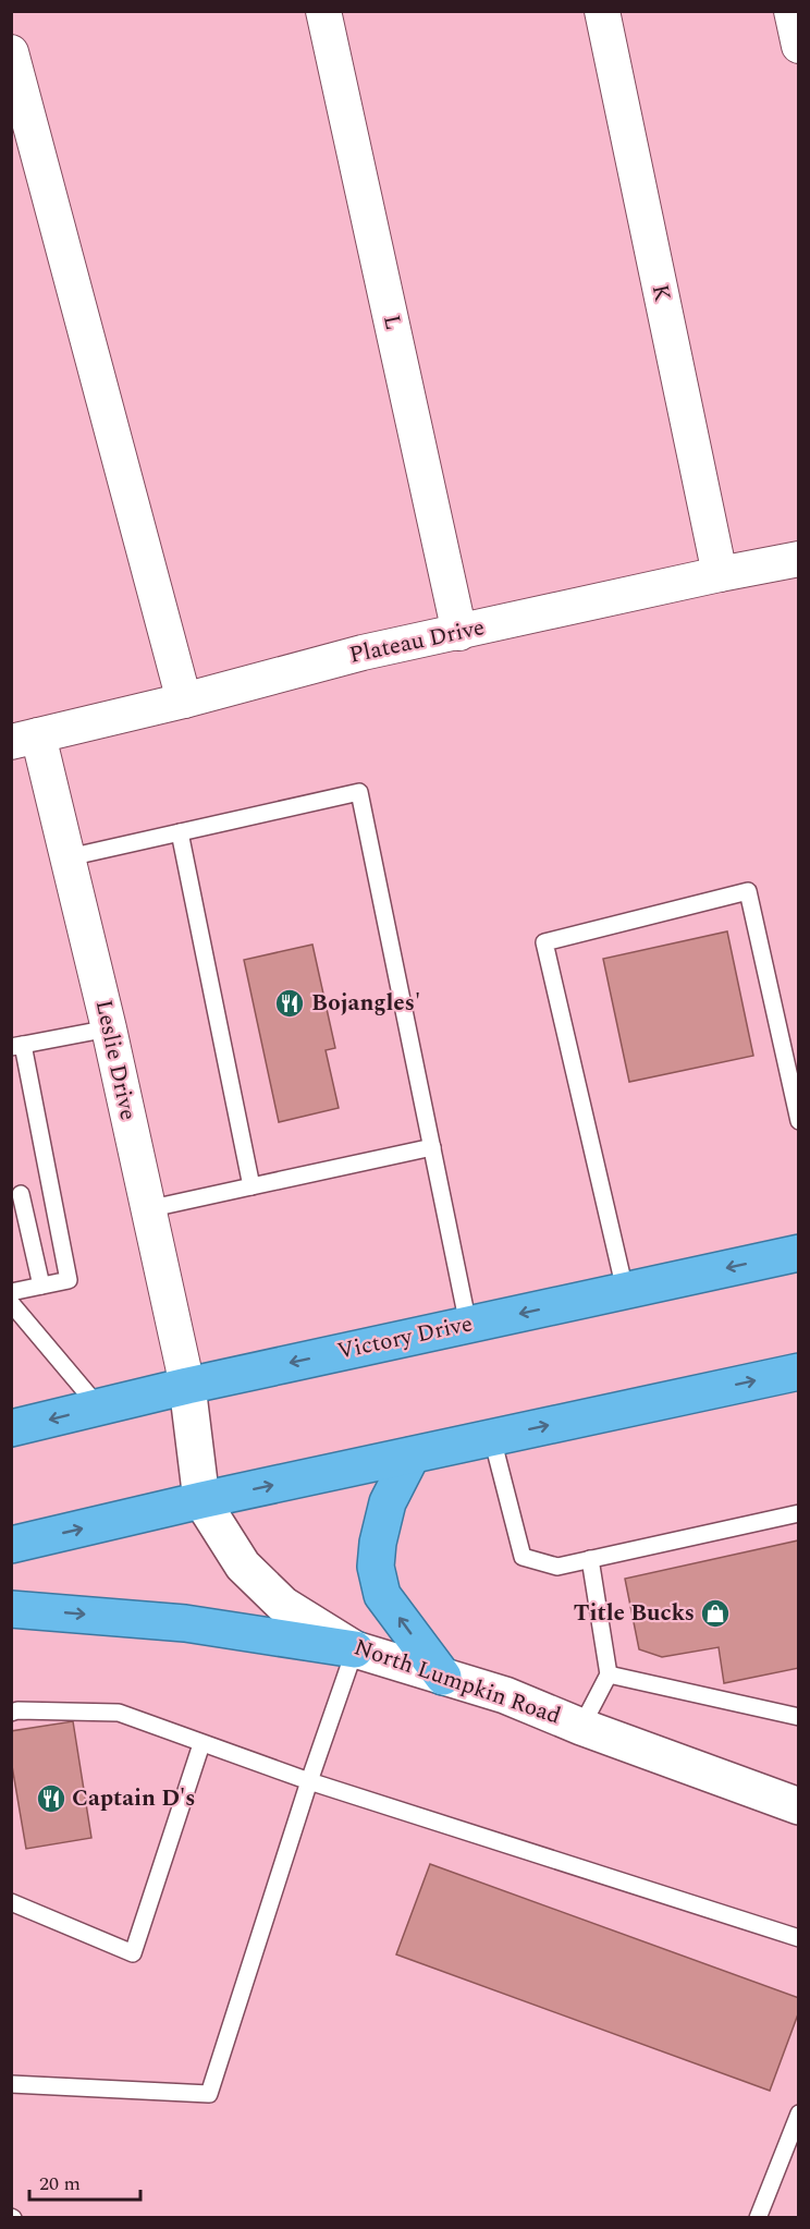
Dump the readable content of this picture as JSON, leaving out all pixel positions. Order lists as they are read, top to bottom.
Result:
{
  "streets": {
    "highway": ["Victory Drive"],
    "street": [
      "K",
      "L",
      "Plateau Drive",
      "Leslie Drive",
      "North Lumpkin Road"
    ]
  },
  "crossings": [
    ["K", "Plateau Drive"],
    ["L", "Plateau Drive"],
    ["Plateau Drive", "Leslie Drive"],
    ["Leslie Drive", "Victory Drive"],
    ["Leslie Drive", "North Lumpkin Road"],
    ["Victory Drive", "North Lumpkin Road"]
  ],
  "places": {
    "restaurant": ["Bojangles'", "Captain D's"],
    "shop": ["Title Bucks"]
  },
  "scale_bar": "20 m"
}
